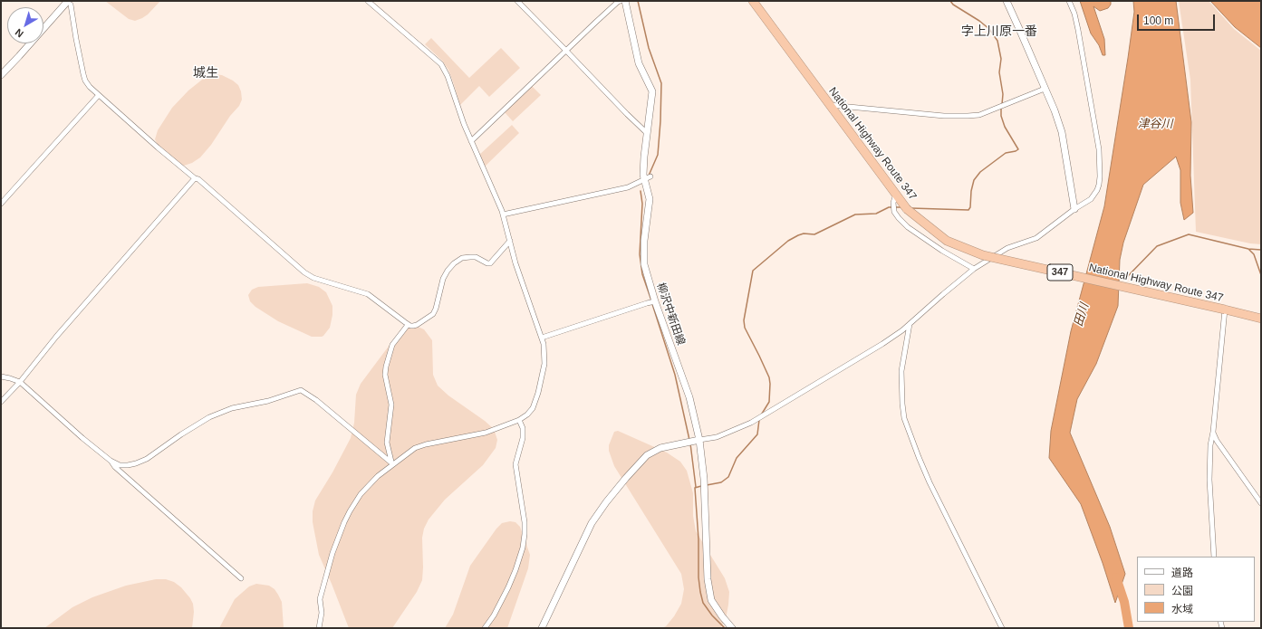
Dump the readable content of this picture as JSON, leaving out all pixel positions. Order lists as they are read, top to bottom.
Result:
{
  "streets": {
    "highway": ["National Highway Route 347", "347"],
    "main road": ["柳沢中新田線"]
  },
  "districts": ["字上川原一番", "城生"],
  "water": ["津谷川", "田川"],
  "legend": ["道路", "公園", "水域"],
  "scale_bar": "100 m",
  "north": "bottom left"
}
